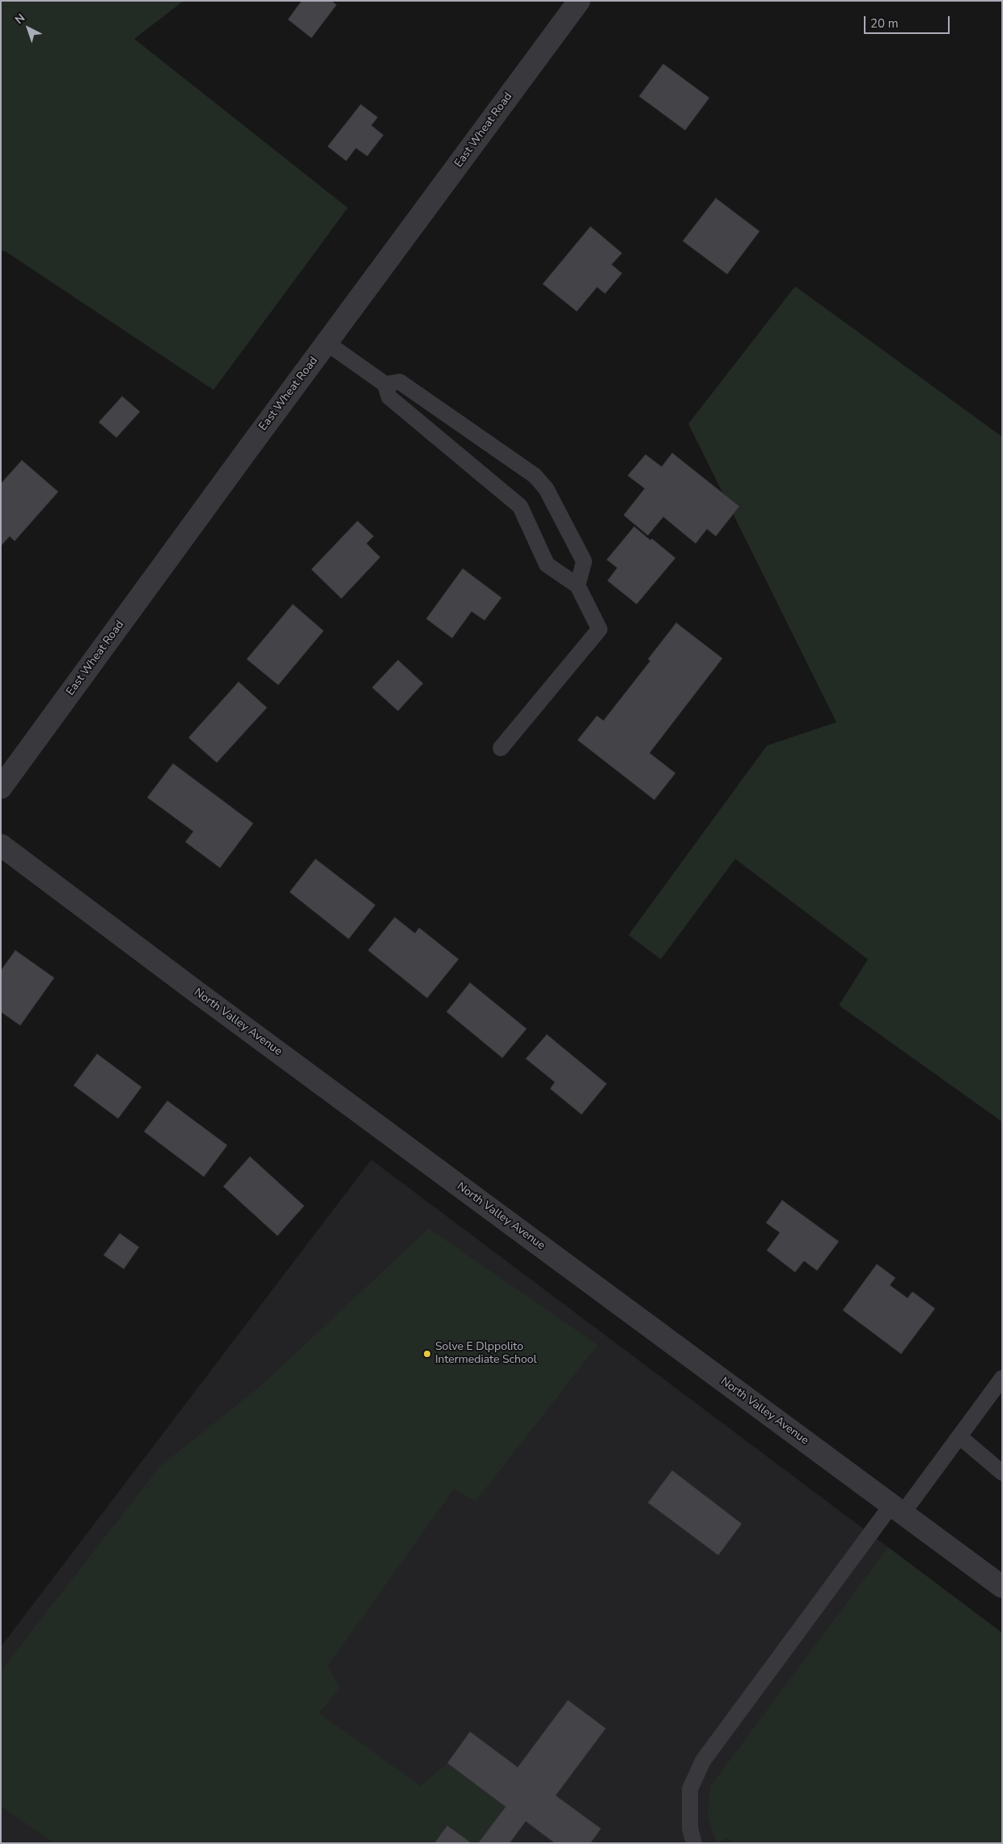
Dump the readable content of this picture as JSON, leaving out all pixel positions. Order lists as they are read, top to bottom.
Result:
{
  "streets": {
    "street": ["East Wheat Road", "North Valley Avenue"]
  },
  "places": ["Solve E Dlppolito Intermediate School"],
  "scale_bar": "20 m",
  "north": "top left"
}
